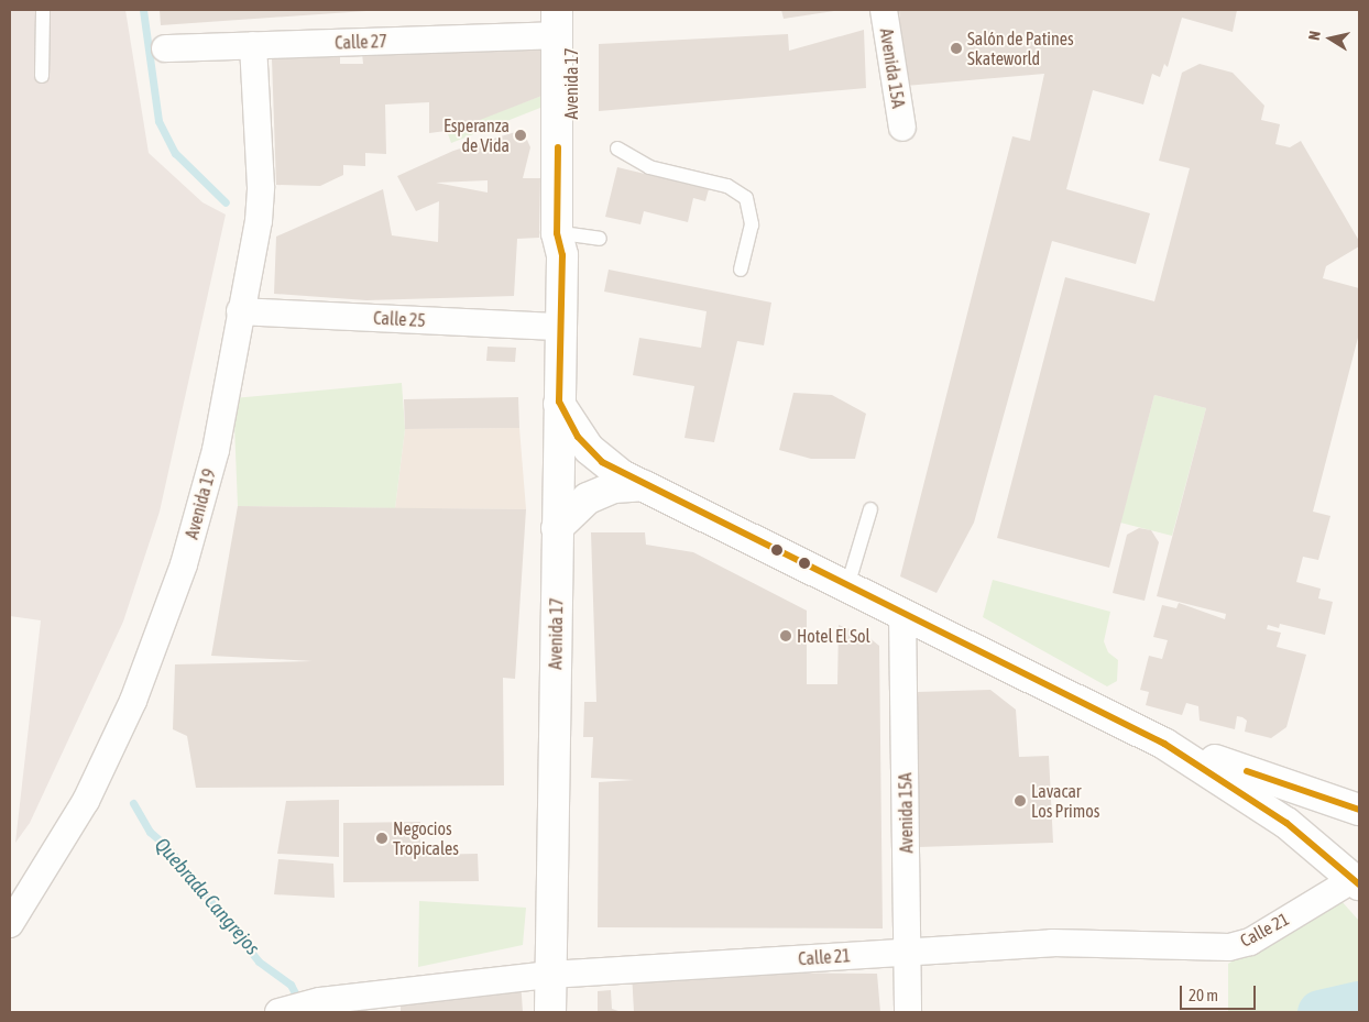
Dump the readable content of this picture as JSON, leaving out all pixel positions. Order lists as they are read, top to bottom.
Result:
{
  "streets": {
    "main road": ["Avenida 17"],
    "street": [
      "Calle 27",
      "Avenida 15A",
      "Calle 25",
      "Avenida 19",
      "Calle 21"
    ]
  },
  "crossings": [
    ["Calle 27", "Avenida 17"],
    ["Calle 27", "Avenida 19"],
    ["Avenida 15A", "Calle 21"],
    ["Avenida 17", "Calle 25"],
    ["Avenida 17", "Calle 21"],
    ["Calle 25", "Avenida 19"]
  ],
  "water": ["Quebrada Cangrejos"],
  "places": [
    "Salón de Patines Skateworld",
    "Esperanza de Vida",
    "Hotel El Sol",
    "Lavacar Los Primos",
    "Negocios Tropicales"
  ],
  "scale_bar": "20 m",
  "north": "left"
}
